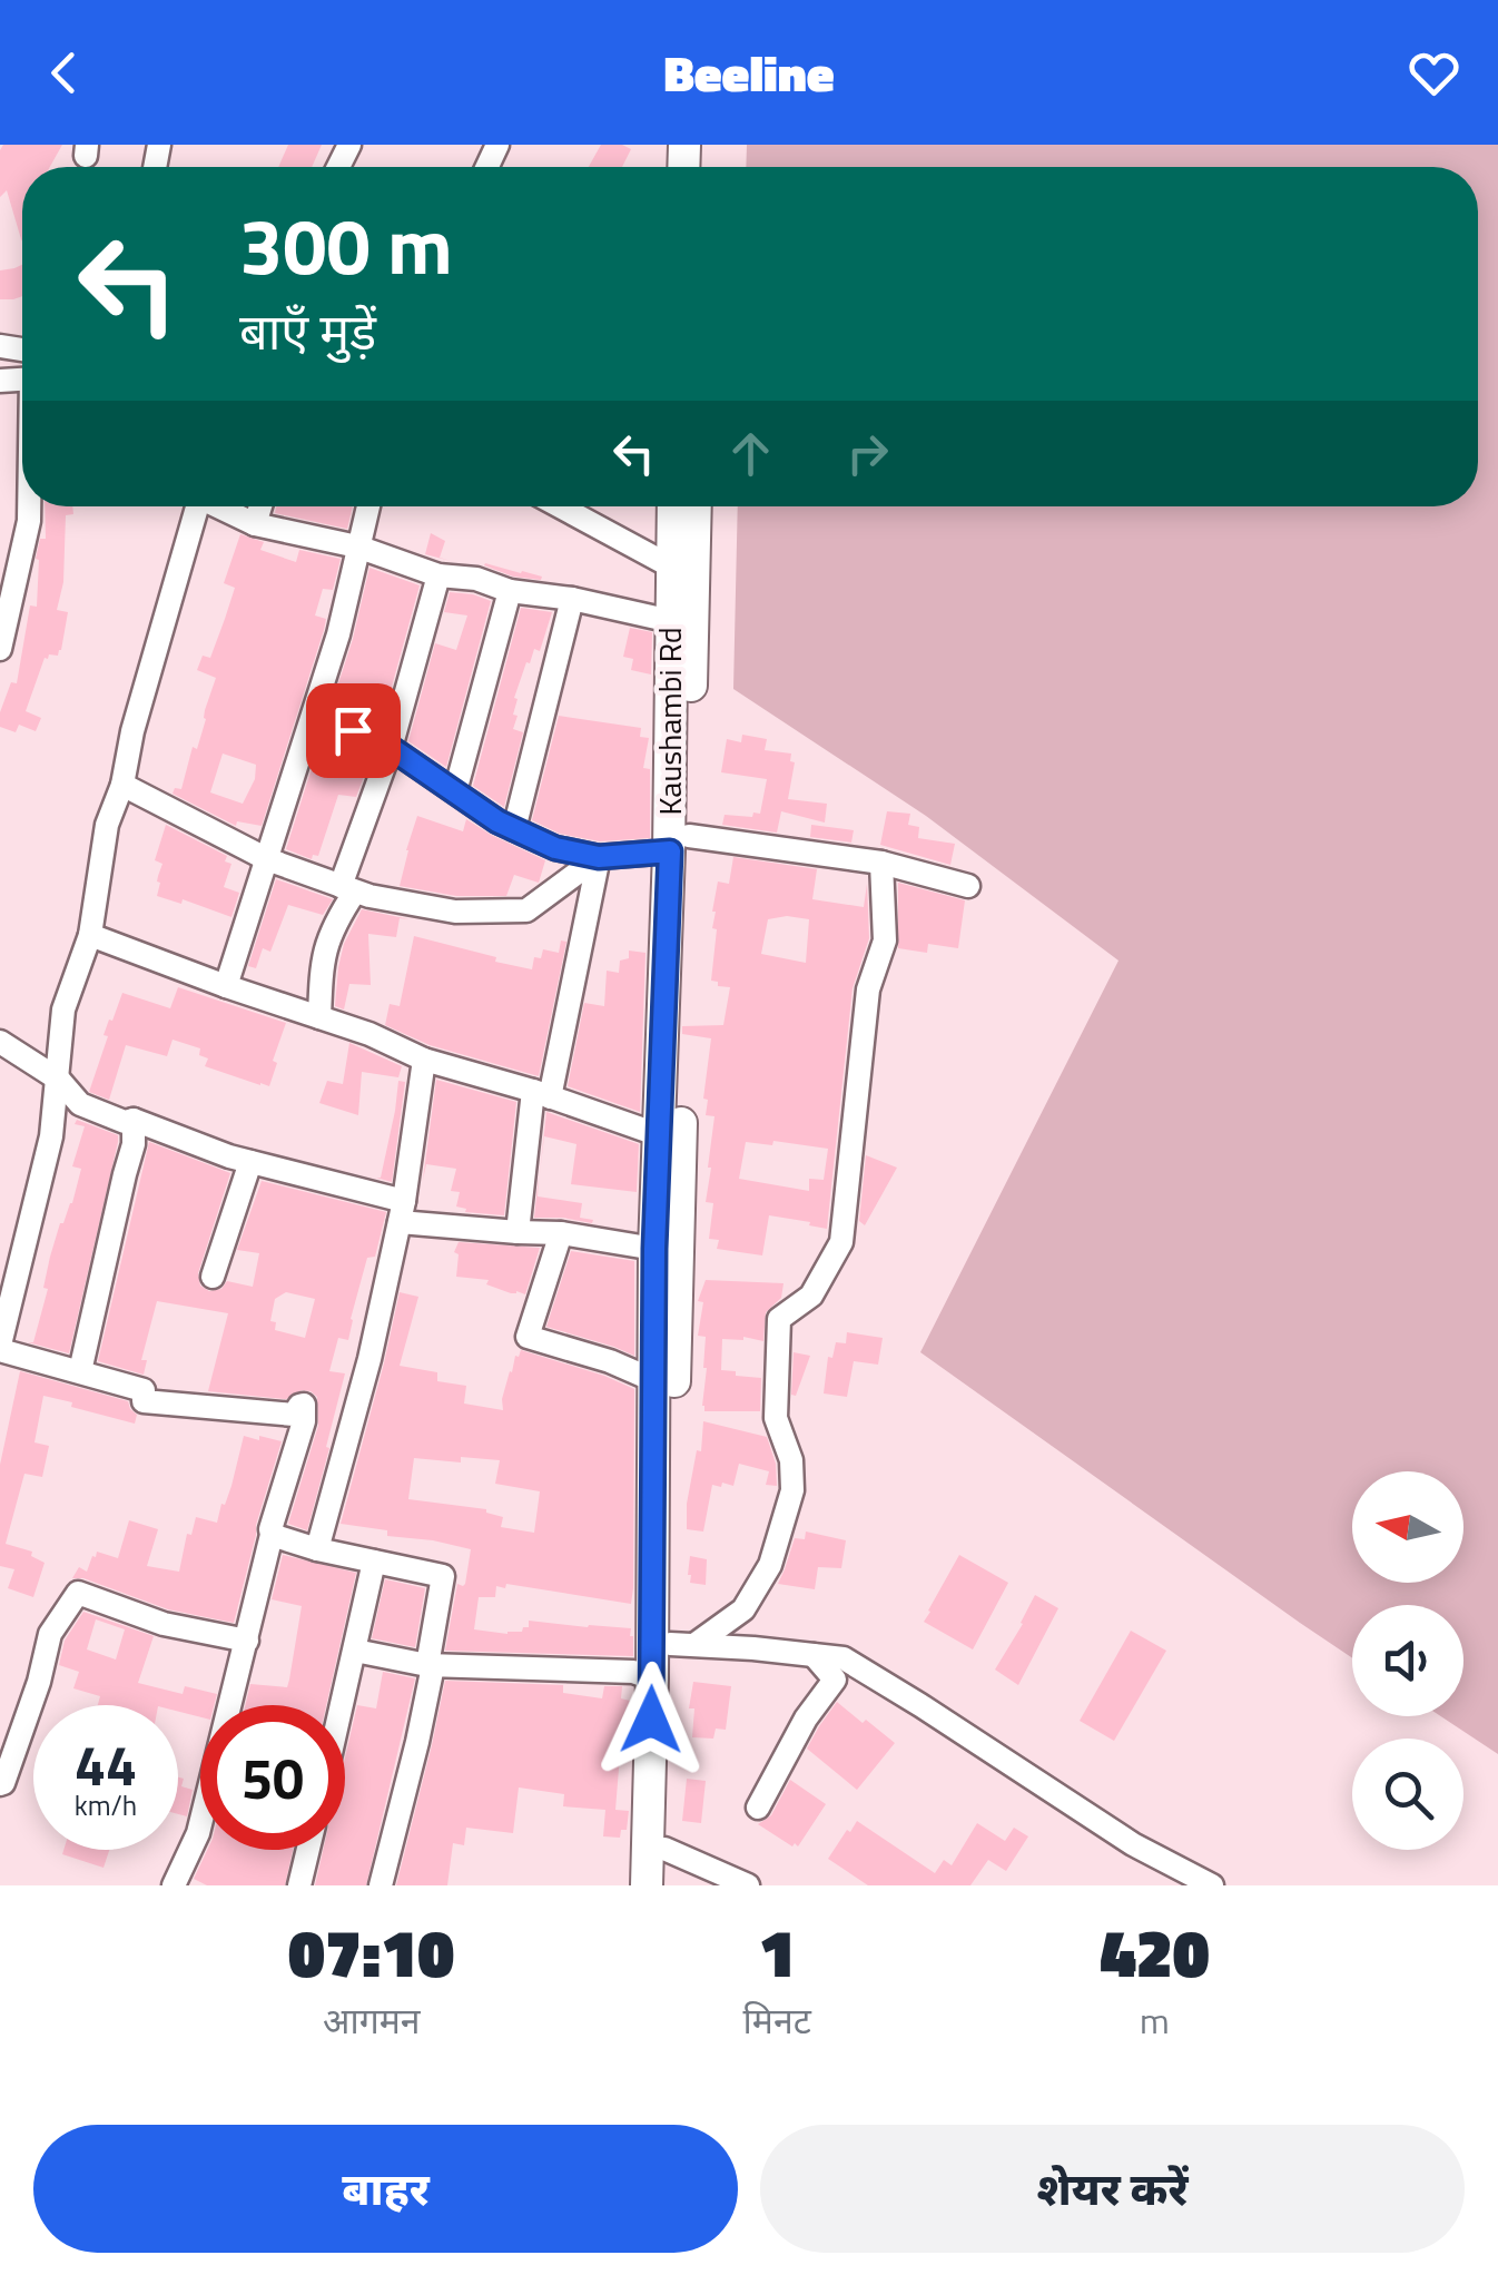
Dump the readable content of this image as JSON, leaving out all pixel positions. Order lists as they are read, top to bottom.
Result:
{
  "streets": {
    "main road": ["Kaushambi Rd"]
  },
  "north": "left",
  "page": {
    "header": "Beeline",
    "turn": ["300 m", "बाएँ मुड़ें"],
    "speed": "44 km/h",
    "limit": "50",
    "eta": [
      "07:10",
      "आगमन",
      "1",
      "मिनट",
      "420",
      "m"
    ],
    "buttons": ["बाहर", "शेयर करें"]
  }
}
